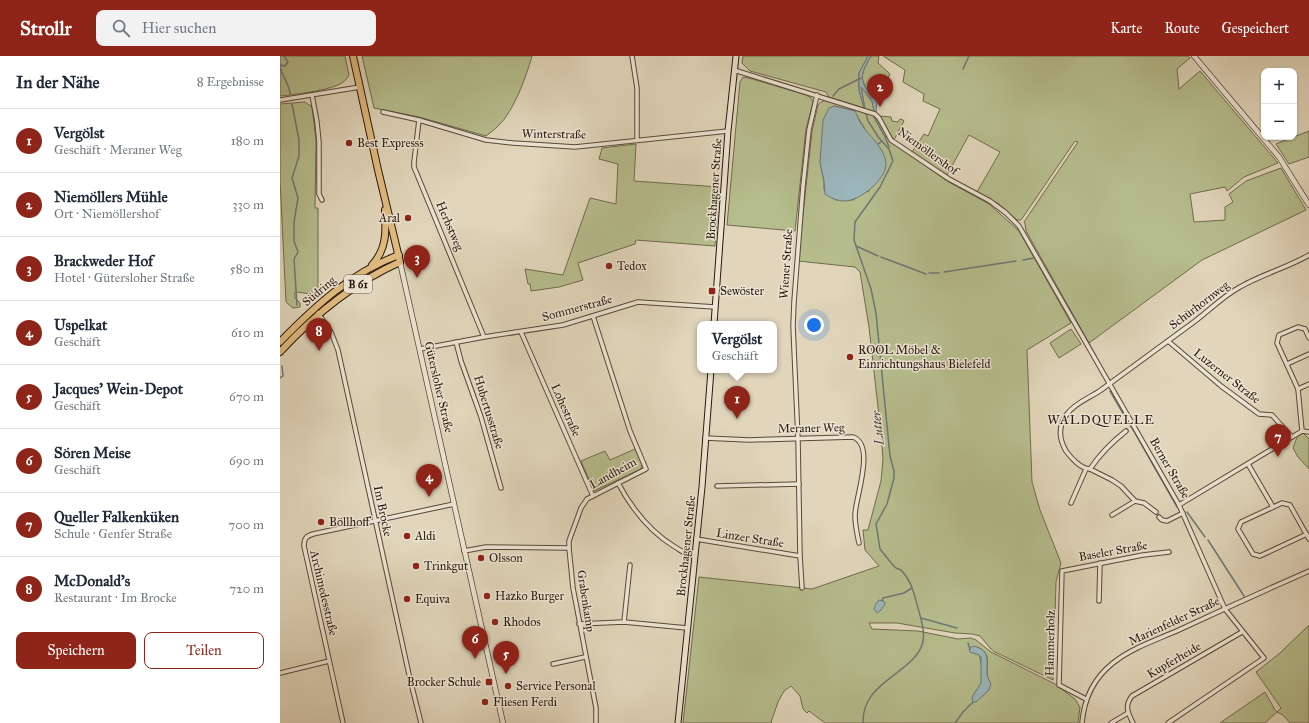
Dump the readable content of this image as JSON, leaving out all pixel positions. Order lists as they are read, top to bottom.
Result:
{
  "streets": {
    "main road": [
      "Brockhagener Straße",
      "B 61",
      "Südring",
      "Gütersloher Straße"
    ],
    "street": [
      "Winterstraße",
      "Niemöllershof",
      "Herbstweg",
      "Wiener Straße",
      "Schürhornweg",
      "Sommerstraße",
      "Luzerner Straße",
      "Lohestraße",
      "Hubertusstraße",
      "Meraner Weg",
      "Berner Straße",
      "Landheim",
      "Im Brocke",
      "Linzer Straße",
      "Baseler Straße",
      "Archimedesstraße",
      "Grabenkamp",
      "Marienfelder Straße",
      "Hammerholz",
      "Kupferheide"
    ]
  },
  "crossings": [
    ["Winterstraße", "Brockhagener Straße"],
    ["Winterstraße", "Herbstweg"],
    ["Niemöllershof", "Brockhagener Straße"],
    ["Niemöllershof", "Wiener Straße"],
    ["Niemöllershof", "Berner Straße"],
    ["Brockhagener Straße", "Sommerstraße"],
    ["Brockhagener Straße", "Meraner Weg"],
    ["Brockhagener Straße", "Linzer Straße"],
    ["Herbstweg", "Sommerstraße"],
    ["Wiener Straße", "Meraner Weg"],
    ["Wiener Straße", "Linzer Straße"],
    ["B 61", "Südring"],
    ["B 61", "Gütersloher Straße"],
    ["Südring", "Gütersloher Straße"],
    ["Südring", "Im Brocke"],
    ["Schürhornweg", "Luzerner Straße"],
    ["Schürhornweg", "Berner Straße"],
    ["Sommerstraße", "Gütersloher Straße"],
    ["Sommerstraße", "Lohestraße"],
    ["Sommerstraße", "Hubertusstraße"],
    ["Sommerstraße", "Landheim"],
    ["Gütersloher Straße", "Archimedesstraße"],
    ["Lohestraße", "Landheim"],
    ["Berner Straße", "Marienfelder Straße"],
    ["Berner Straße", "Kupferheide"],
    ["Landheim", "Grabenkamp"],
    ["Im Brocke", "Archimedesstraße"],
    ["Baseler Straße", "Hammerholz"],
    ["Marienfelder Straße", "Hammerholz"]
  ],
  "districts": ["WALDQUELLE"],
  "water": ["Lutter"],
  "places": {
    "other": [
      "Best Expresss",
      "Aral",
      "Tedox",
      "ROOL Möbel & Einrichtungshaus Bielefeld",
      "Böllhoff",
      "Aldi",
      "Olsson",
      "Trinkgut",
      "Hazko Burger",
      "Equiva",
      "Rhodos",
      "Service Personal",
      "Fliesen Ferdi"
    ],
    "transit": ["Sewöster", "Brocker Schule"]
  },
  "page": {
    "header": "Strollr",
    "search": "Hier suchen",
    "nav": ["Karte", "Route", "Gespeichert"],
    "heading": ["In der Nähe", "8 Ergebnisse"],
    "map_buttons": ["+", "−"],
    "pins": [
      "2",
      "3",
      "8",
      "1",
      "7",
      "4",
      "6",
      "5"
    ],
    "list": [
      {
        "mark": "1",
        "name": "Vergölst",
        "note": "Geschäft · Meraner Weg",
        "value": "180 m"
      },
      {
        "mark": "2",
        "name": "Niemöllers Mühle",
        "note": "Ort · Niemöllershof",
        "value": "330 m"
      },
      {
        "mark": "3",
        "name": "Brackweder Hof",
        "note": "Hotel · Gütersloher Straße",
        "value": "580 m"
      },
      {
        "mark": "4",
        "name": "Uspelkat",
        "note": "Geschäft",
        "value": "610 m"
      },
      {
        "mark": "5",
        "name": "Jacques’ Wein-Depot",
        "note": "Geschäft",
        "value": "670 m"
      },
      {
        "mark": "6",
        "name": "Sören Meise",
        "note": "Geschäft",
        "value": "690 m"
      },
      {
        "mark": "7",
        "name": "Queller Falkenküken",
        "note": "Schule · Genfer Straße",
        "value": "700 m"
      },
      {
        "mark": "8",
        "name": "McDonald's",
        "note": "Restaurant · Im Brocke",
        "value": "720 m"
      }
    ],
    "popup": ["Vergölst", "Geschäft"],
    "buttons": ["Speichern", "Teilen"]
  }
}
